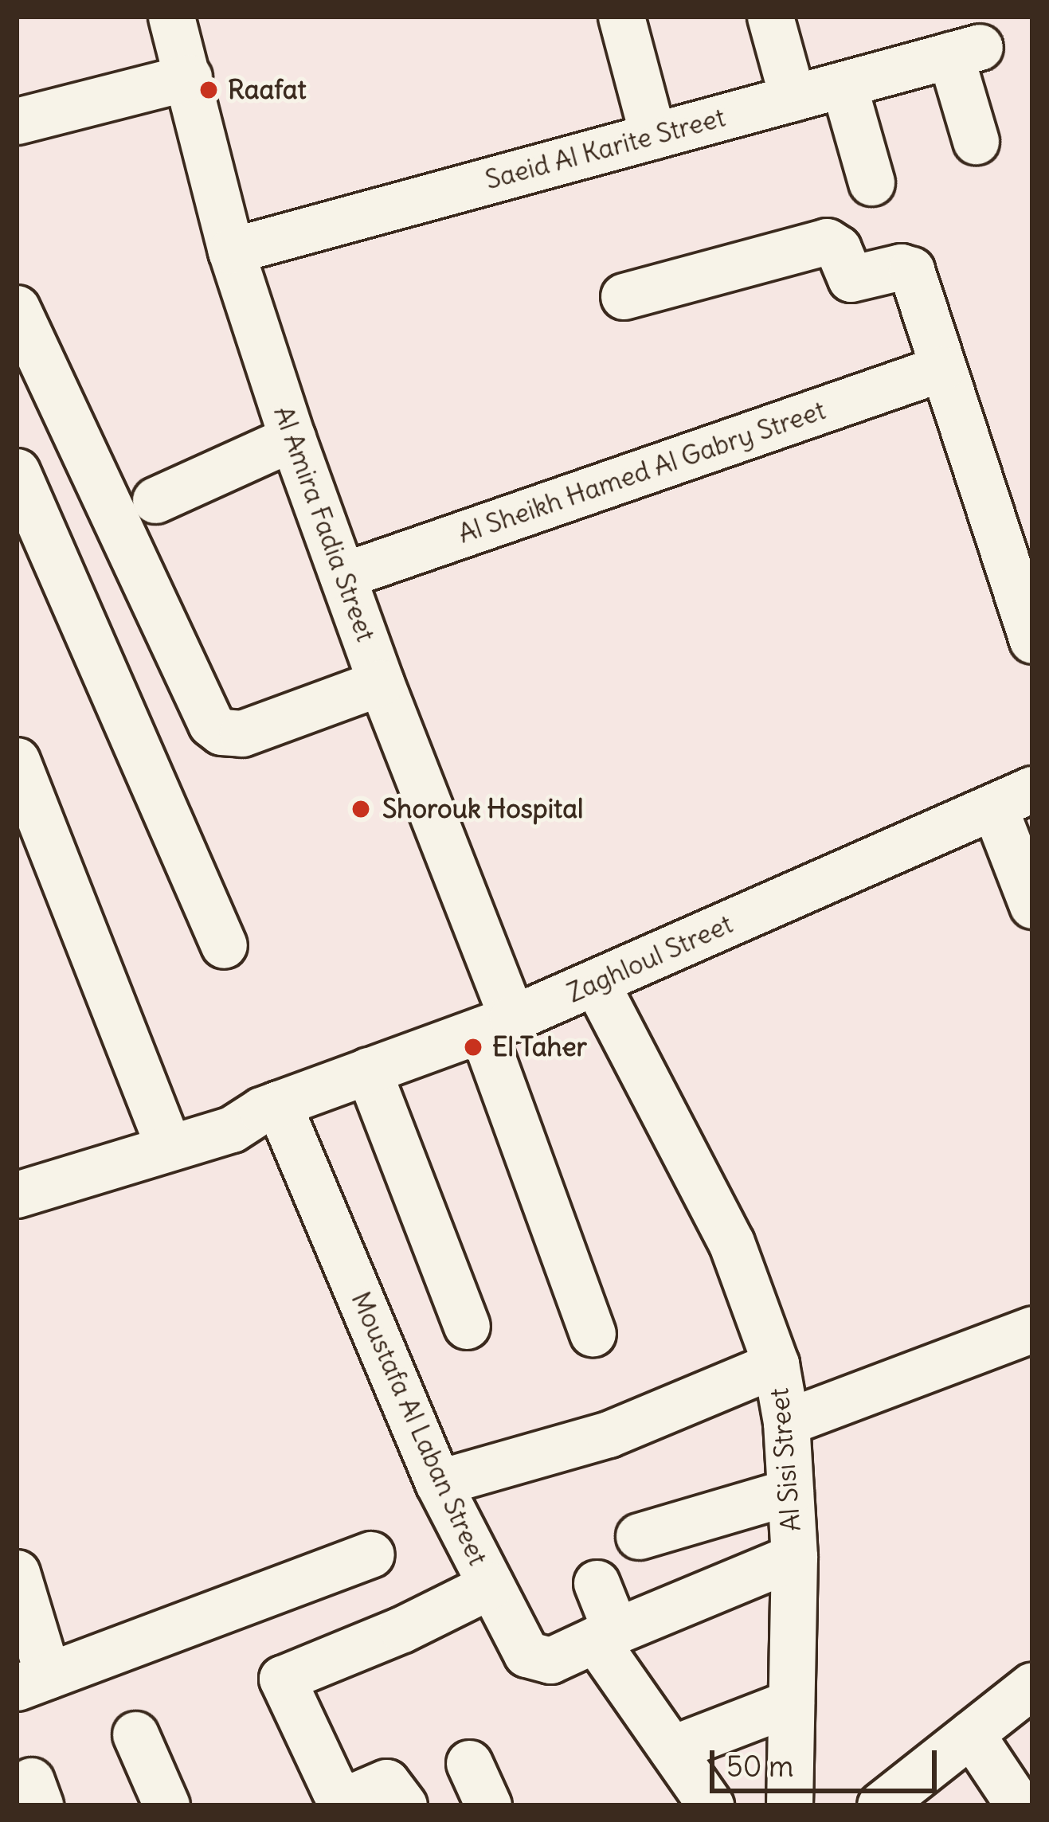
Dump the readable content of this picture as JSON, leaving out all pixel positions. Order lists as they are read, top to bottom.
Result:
{
  "streets": {
    "street": [
      "Saeid Al Karite Street",
      "Al Sheikh Hamed Al Gabry Street",
      "Al Amira Fadia Street",
      "Zaghloul Street",
      "Moustafa Al Laban Street",
      "Al Sisi Street"
    ]
  },
  "crossings": [
    ["Saeid Al Karite Street", "Al Amira Fadia Street"],
    ["Al Sheikh Hamed Al Gabry Street", "Al Amira Fadia Street"],
    ["Al Amira Fadia Street", "Zaghloul Street"],
    ["Zaghloul Street", "Moustafa Al Laban Street"],
    ["Zaghloul Street", "Al Sisi Street"]
  ],
  "places": ["Raafat", "Shorouk Hospital", "El Taher"],
  "scale_bar": "50 m"
}
